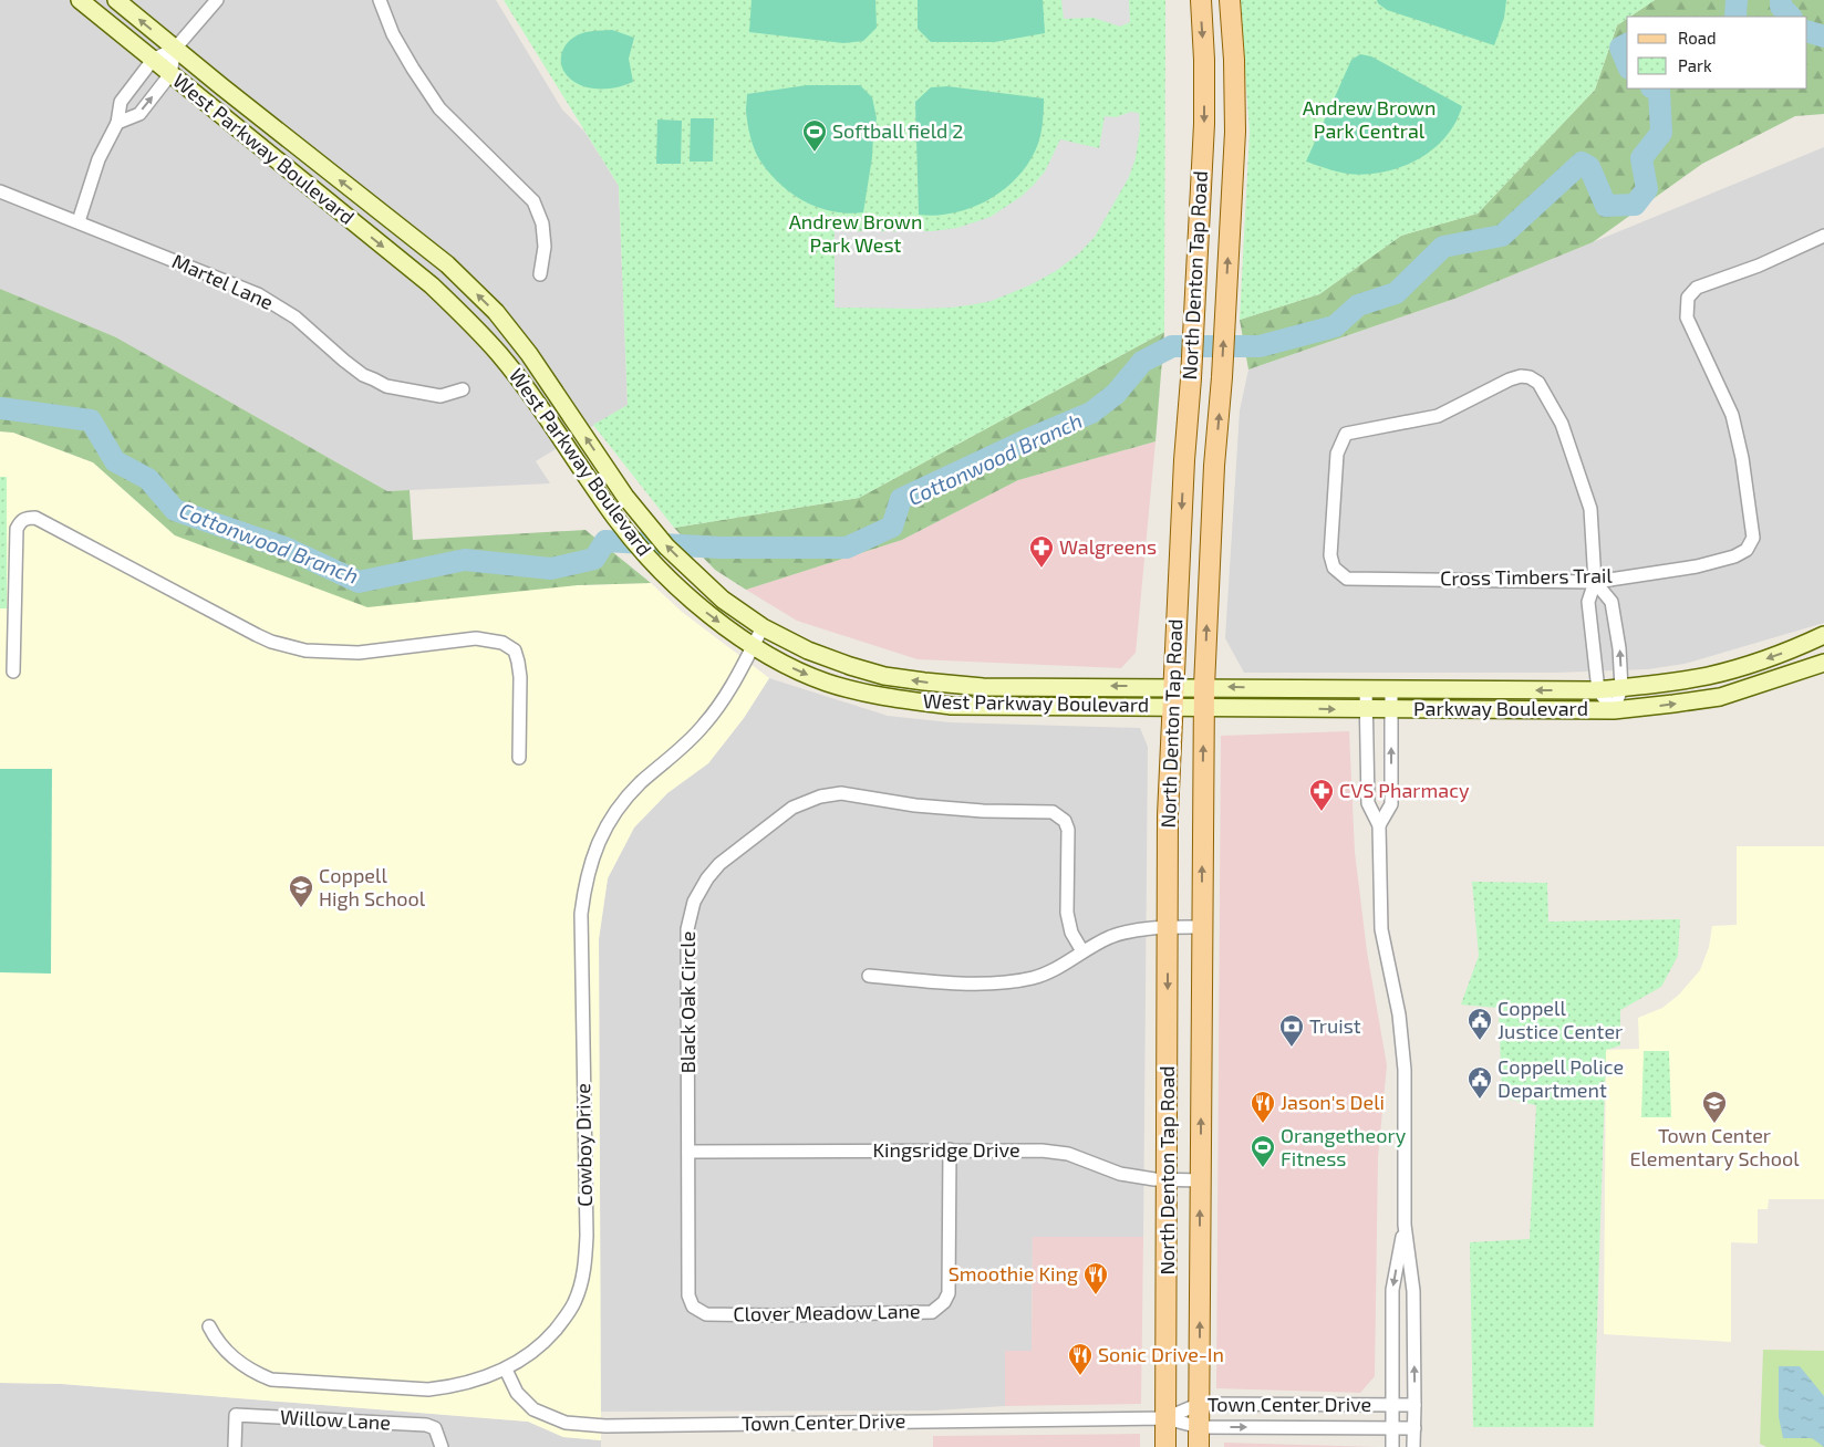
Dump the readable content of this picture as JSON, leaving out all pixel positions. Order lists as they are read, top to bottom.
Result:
{
  "streets": {
    "main road": ["North Denton Tap Road"],
    "street": [
      "West Parkway Boulevard",
      "Martel Lane",
      "Cross Timbers Trail",
      "Parkway Boulevard",
      "Black Oak Circle",
      "Cowboy Drive",
      "Kingsridge Drive",
      "Clover Meadow Lane",
      "Town Center Drive",
      "Willow Lane"
    ]
  },
  "crossings": [
    ["West Parkway Boulevard", "North Denton Tap Road"],
    ["West Parkway Boulevard", "Parkway Boulevard"],
    ["West Parkway Boulevard", "Cowboy Drive"],
    ["North Denton Tap Road", "Parkway Boulevard"],
    ["North Denton Tap Road", "Kingsridge Drive"],
    ["North Denton Tap Road", "Town Center Drive"],
    ["Black Oak Circle", "Kingsridge Drive"],
    ["Black Oak Circle", "Clover Meadow Lane"],
    ["Cowboy Drive", "Town Center Drive"],
    ["Kingsridge Drive", "Clover Meadow Lane"]
  ],
  "water": ["Cottonwood Branch"],
  "parks": ["Andrew Brown Park Central", "Andrew Brown Park West"],
  "places": {
    "sports": ["Softball field 2", "Orangetheory Fitness"],
    "pharmacy": ["Walgreens", "CVS Pharmacy"],
    "school or university": ["Coppell High School", "Town Center Elementary School"],
    "public building": ["Coppell Justice Center", "Coppell Police Department"],
    "bank": ["Truist"],
    "restaurant": ["Jason's Deli", "Smoothie King", "Sonic Drive-In"]
  },
  "legend": ["Road", "Park"]
}
